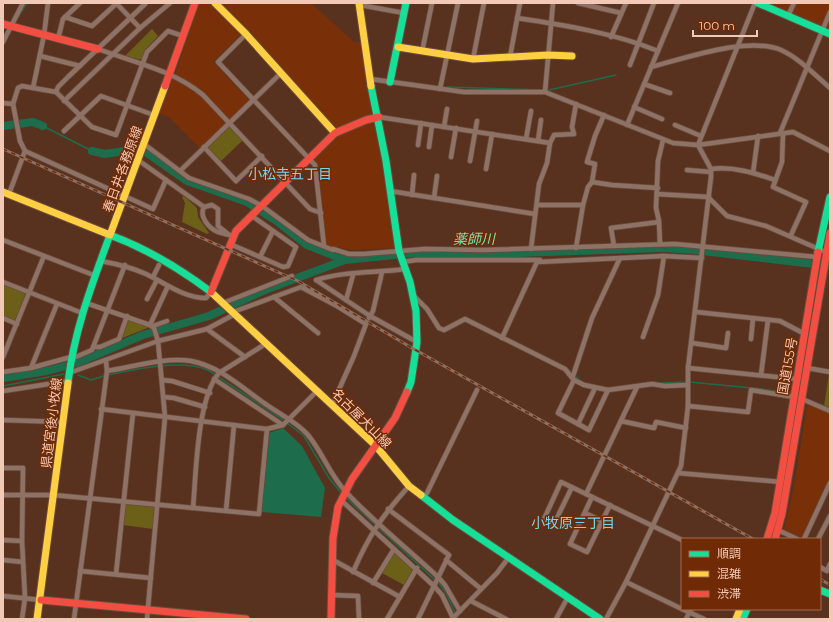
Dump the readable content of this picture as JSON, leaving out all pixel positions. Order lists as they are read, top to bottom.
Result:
{
  "streets": {
    "main road": [
      "春日井各務原線",
      "国道155号",
      "名古屋犬山線",
      "県道宮後小牧線"
    ]
  },
  "crossings": [
    ["春日井各務原線", "名古屋犬山線"],
    ["春日井各務原線", "県道宮後小牧線"],
    ["名古屋犬山線", "県道宮後小牧線"]
  ],
  "districts": ["小松寺五丁目", "小牧原三丁目"],
  "water": ["薬師川"],
  "legend": ["順調", "混雑", "渋滞"],
  "scale_bar": "100 m"
}
